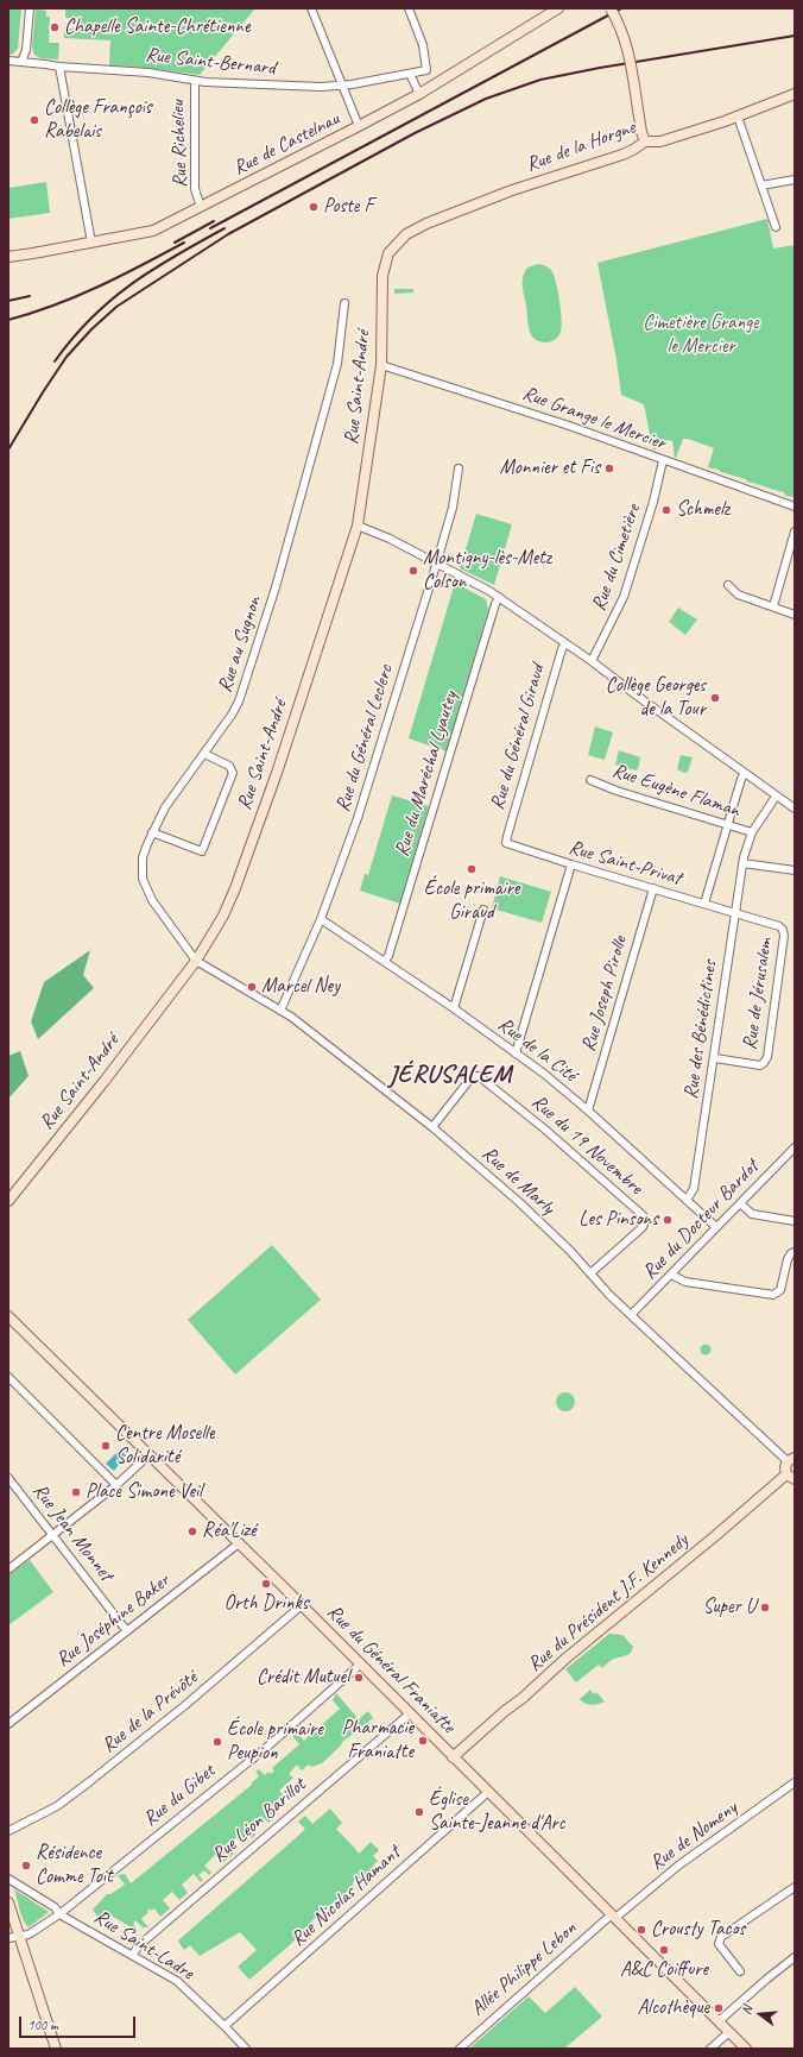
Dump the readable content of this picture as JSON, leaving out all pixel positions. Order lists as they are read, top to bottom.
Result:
{
  "streets": {
    "street": [
      "Rue Saint-Bernard",
      "Rue Richelieu",
      "Rue de Castelnau",
      "Rue de la Horgne",
      "Rue Saint-André",
      "Rue Grange le Mercier",
      "Rue du Cimetière",
      "Rue au Sugnon",
      "Rue du Général Giraud",
      "Rue du Général Leclerc",
      "Rue du Maréchal Lyautey",
      "Rue Eugène Flaman",
      "Rue Saint-Privat",
      "Rue Joseph Pirolle",
      "Rue de Jérusalem",
      "Rue des Bénédictines",
      "Rue de la Cité",
      "Rue du 19 Novembre",
      "Rue de Marly",
      "Rue du Docteur Bardot",
      "Rue Jean Monnet",
      "Rue du Président J.F. Kennedy",
      "Rue Joséphine Baker",
      "Rue du Général Franiatte",
      "Rue de la Prévôté",
      "Rue du Gibet",
      "Rue Léon Barillot",
      "Rue de Nomeny",
      "Rue Nicolas Hamant",
      "Rue Saint-Ladre",
      "Allée Philippe Lebon"
    ]
  },
  "crossings": [
    ["Rue Saint-Bernard", "Rue Richelieu"],
    ["Rue Richelieu", "Rue de Castelnau"],
    ["Rue de la Horgne", "Rue Saint-André"],
    ["Rue Saint-André", "Rue Grange le Mercier"],
    ["Rue Saint-André", "Rue au Sugnon"],
    ["Rue Saint-André", "Rue de Marly"],
    ["Rue Grange le Mercier", "Rue du Cimetière"],
    ["Rue au Sugnon", "Rue de Marly"],
    ["Rue du Général Giraud", "Rue Saint-Privat"],
    ["Rue du Général Leclerc", "Rue de la Cité"],
    ["Rue du Général Leclerc", "Rue de Marly"],
    ["Rue du Maréchal Lyautey", "Rue de la Cité"],
    ["Rue Eugène Flaman", "Rue des Bénédictines"],
    ["Rue Saint-Privat", "Rue Joseph Pirolle"],
    ["Rue Saint-Privat", "Rue de Jérusalem"],
    ["Rue Saint-Privat", "Rue des Bénédictines"],
    ["Rue Joseph Pirolle", "Rue de la Cité"],
    ["Rue de Jérusalem", "Rue des Bénédictines"],
    ["Rue des Bénédictines", "Rue de la Cité"],
    ["Rue de la Cité", "Rue du Docteur Bardot"],
    ["Rue du 19 Novembre", "Rue de Marly"],
    ["Rue de Marly", "Rue du Docteur Bardot"],
    ["Rue Jean Monnet", "Rue Joséphine Baker"],
    ["Rue du Président J.F. Kennedy", "Rue du Général Franiatte"],
    ["Rue Joséphine Baker", "Rue du Général Franiatte"],
    ["Rue du Général Franiatte", "Rue de la Prévôté"],
    ["Rue du Général Franiatte", "Rue du Gibet"],
    ["Rue du Général Franiatte", "Rue Léon Barillot"],
    ["Rue du Général Franiatte", "Rue de Nomeny"],
    ["Rue du Général Franiatte", "Rue Nicolas Hamant"],
    ["Rue du Général Franiatte", "Allée Philippe Lebon"],
    ["Rue du Gibet", "Rue Saint-Ladre"],
    ["Rue Léon Barillot", "Rue Saint-Ladre"],
    ["Rue de Nomeny", "Allée Philippe Lebon"],
    ["Rue Nicolas Hamant", "Rue Saint-Ladre"]
  ],
  "districts": ["JÉRUSALEM"],
  "parks": ["Cimetière Grange le Mercier"],
  "places": [
    "Chapelle Sainte-Chrétienne",
    "Collège François Rabelais",
    "Poste F",
    "Monnier et Fis",
    "Schmelz",
    "Montigny-lès-Metz Colson",
    "Collège Georges de la Tour",
    "École primaire Giraud",
    "Marcel Ney",
    "Les Pinsons",
    "Centre Moselle Solidarité",
    "Place Simone Veil",
    "Réa'Lizé",
    "Orth Drinks",
    "Super U",
    "Crédit Mutuel",
    "Pharmacie Franiatte",
    "École primaire Peupion",
    "Église Sainte-Jeanne d'Arc",
    "Résidence Comme Toit",
    "Crousty Tacos",
    "A&C Coiffure",
    "Alcothèque"
  ],
  "scale_bar": "100 m",
  "north": "left"
}
